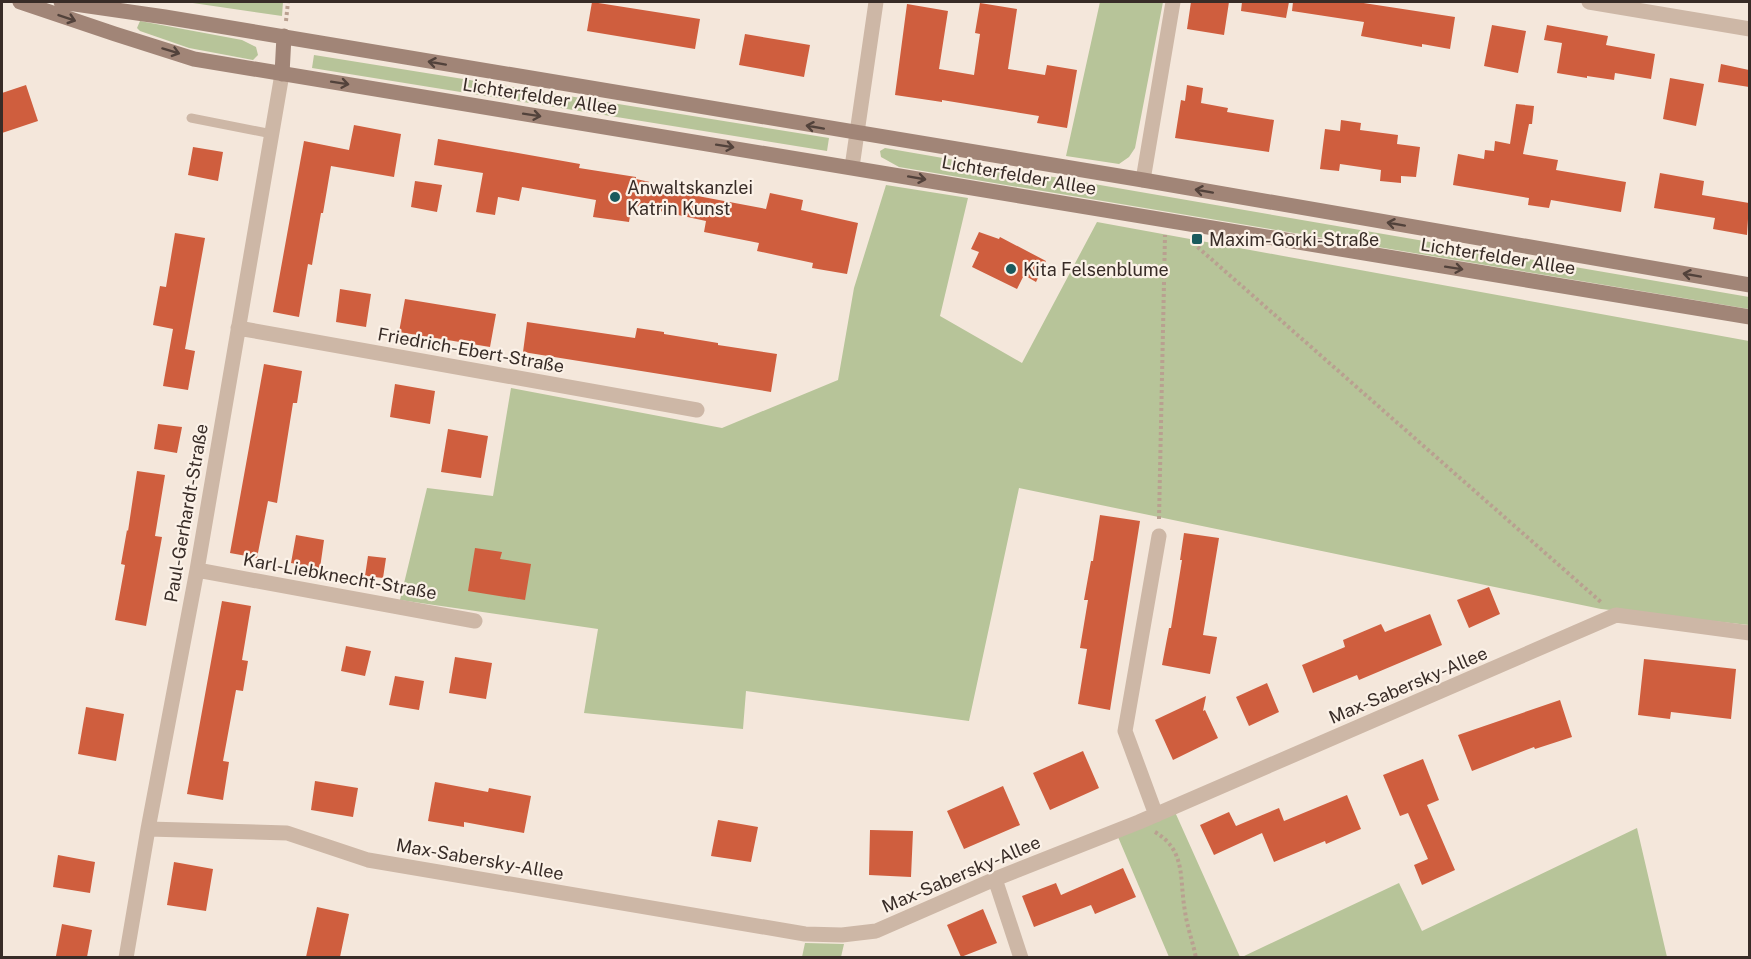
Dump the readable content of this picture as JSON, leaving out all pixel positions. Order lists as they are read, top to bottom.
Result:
{
  "streets": {
    "main road": ["Lichterfelder Allee"],
    "street": [
      "Friedrich-Ebert-Straße",
      "Paul-Gerhardt-Straße",
      "Karl-Liebknecht-Straße",
      "Max-Sabersky-Allee"
    ]
  },
  "crossings": [
    ["Lichterfelder Allee", "Paul-Gerhardt-Straße"],
    ["Friedrich-Ebert-Straße", "Paul-Gerhardt-Straße"],
    ["Paul-Gerhardt-Straße", "Karl-Liebknecht-Straße"],
    ["Paul-Gerhardt-Straße", "Max-Sabersky-Allee"]
  ],
  "places": {
    "other": ["Anwaltskanzlei Katrin Kunst", "Kita Felsenblume"],
    "transit": ["Maxim-Gorki-Straße"]
  }
}
